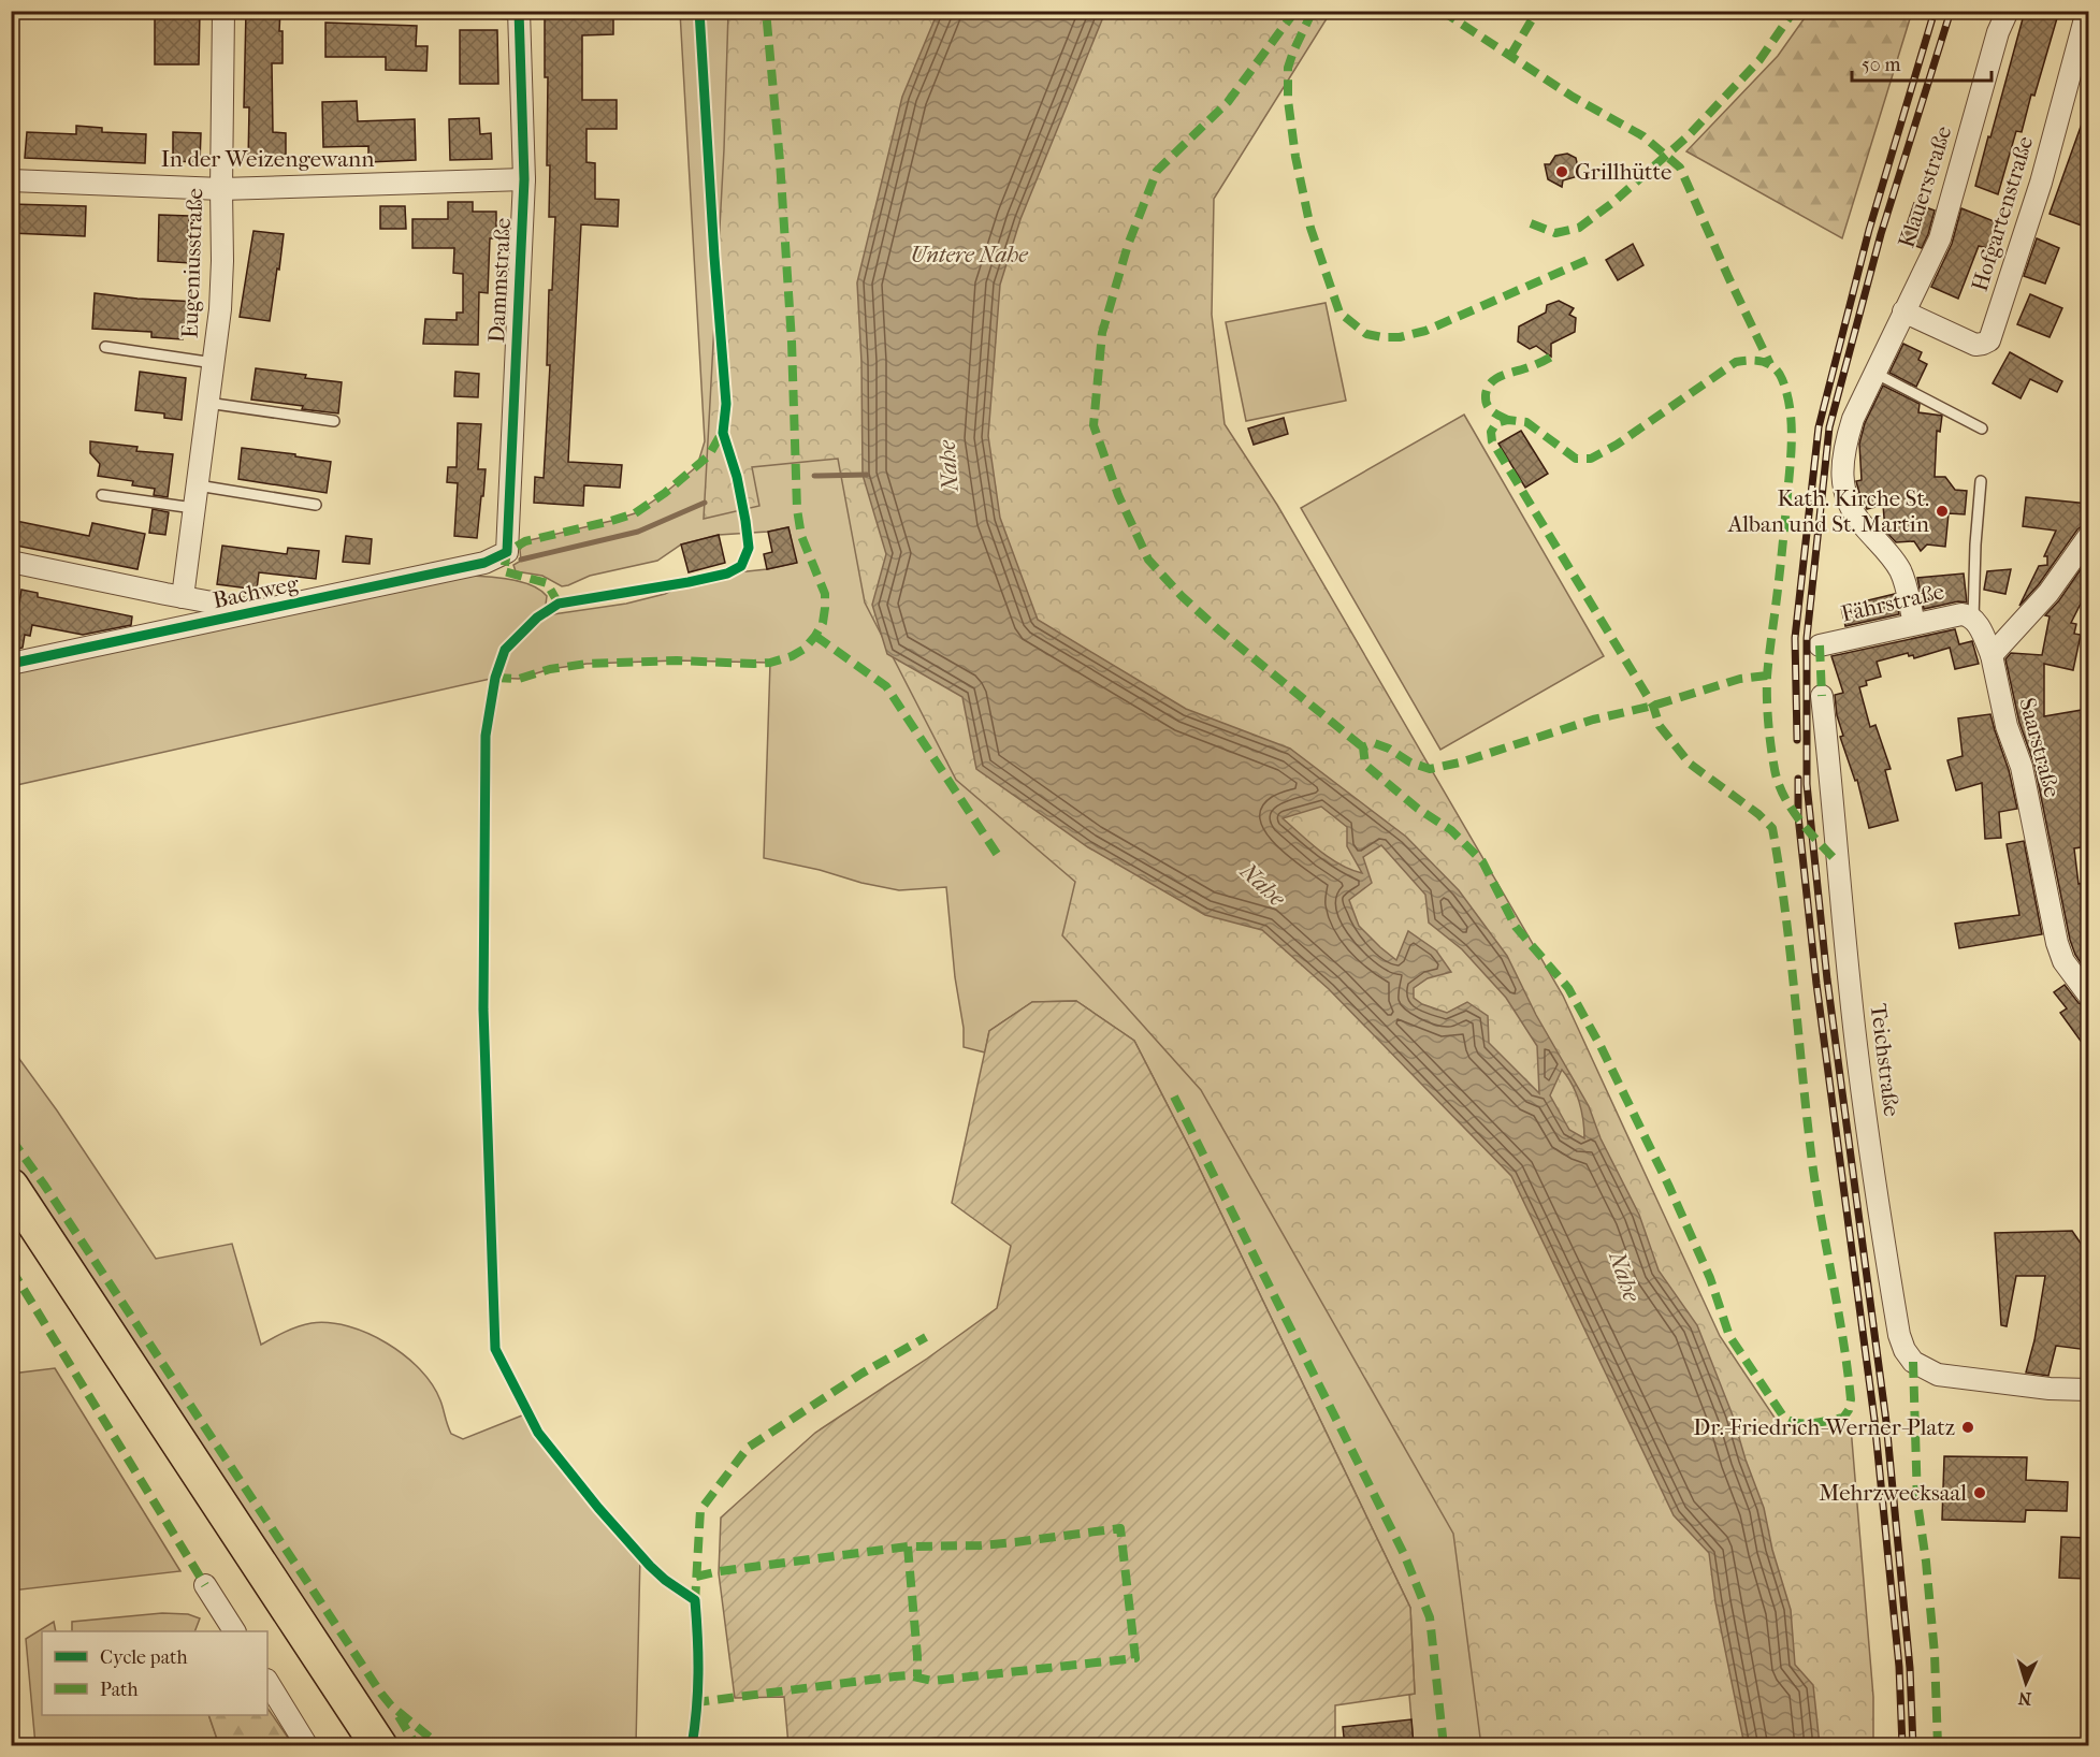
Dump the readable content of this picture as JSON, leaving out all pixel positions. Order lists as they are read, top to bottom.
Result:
{
  "streets": {
    "street": [
      "In der Weizengewann",
      "Klauerstraße",
      "Hofgartenstraße",
      "Eugeniusstraße",
      "Dammstraße",
      "Bachweg",
      "Fährstraße",
      "Saarstraße",
      "Teichstraße"
    ]
  },
  "crossings": [
    ["In der Weizengewann", "Eugeniusstraße"],
    ["In der Weizengewann", "Dammstraße"],
    ["Klauerstraße", "Hofgartenstraße"],
    ["Klauerstraße", "Fährstraße"],
    ["Eugeniusstraße", "Bachweg"],
    ["Dammstraße", "Bachweg"],
    ["Fährstraße", "Saarstraße"]
  ],
  "water": ["Nahe"],
  "parks": ["Untere Nahe"],
  "places": [
    "Grillhütte",
    "Kath. Kirche St. Alban und St. Martin",
    "Dr.-Friedrich-Werner-Platz",
    "Mehrzwecksaal"
  ],
  "legend": ["Cycle path", "Path"],
  "scale_bar": "50 m",
  "north": "bottom"
}
